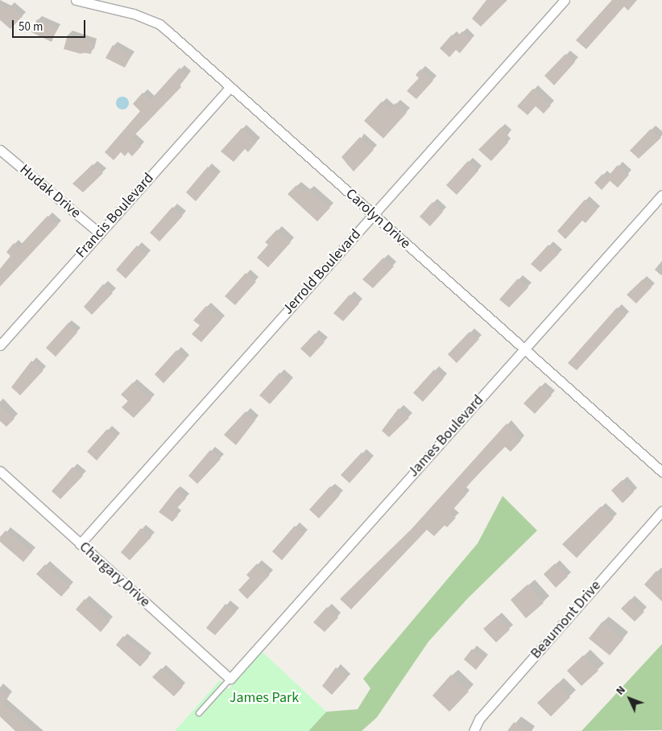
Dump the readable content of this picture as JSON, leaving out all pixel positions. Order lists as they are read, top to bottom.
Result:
{
  "streets": {
    "street": [
      "Hudak Drive",
      "Francis Boulevard",
      "Carolyn Drive",
      "Jerrold Boulevard",
      "James Boulevard",
      "Chargary Drive",
      "Beaumont Drive"
    ]
  },
  "crossings": [
    ["Hudak Drive", "Francis Boulevard"],
    ["Francis Boulevard", "Carolyn Drive"],
    ["Carolyn Drive", "Jerrold Boulevard"],
    ["Carolyn Drive", "James Boulevard"],
    ["Jerrold Boulevard", "Chargary Drive"],
    ["James Boulevard", "Chargary Drive"]
  ],
  "parks": ["James Park"],
  "scale_bar": "50 m",
  "north": "top left"
}
